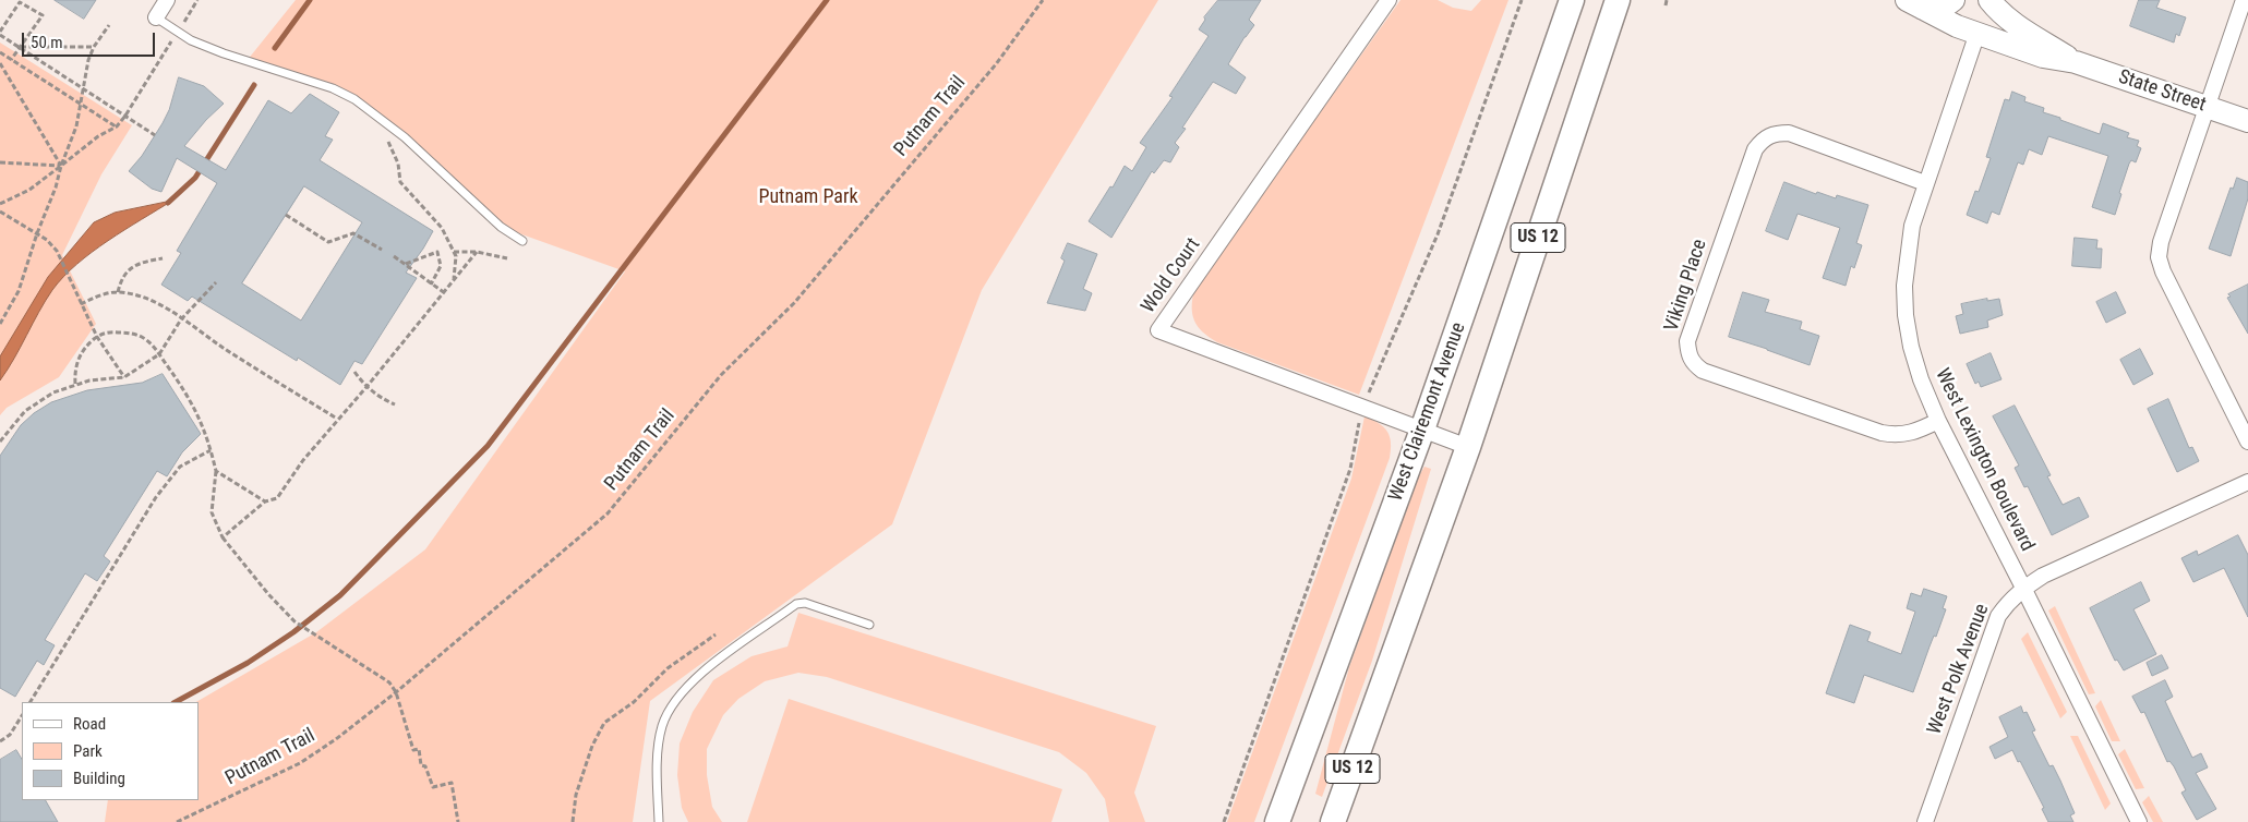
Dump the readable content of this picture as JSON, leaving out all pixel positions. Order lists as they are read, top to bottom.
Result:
{
  "streets": {
    "main road": ["State Street", "US 12", "West Clairemont Avenue"],
    "street": [
      "Wold Court",
      "Viking Place",
      "West Lexington Boulevard",
      "West Polk Avenue"
    ],
    "path": ["Putnam Trail"]
  },
  "crossings": [
    ["State Street", "West Lexington Boulevard"],
    ["US 12", "Wold Court"],
    ["Wold Court", "West Clairemont Avenue"],
    ["Viking Place", "West Lexington Boulevard"],
    ["West Lexington Boulevard", "West Polk Avenue"]
  ],
  "parks": ["Putnam Park"],
  "legend": ["Road", "Park", "Building"],
  "scale_bar": "50 m"
}
